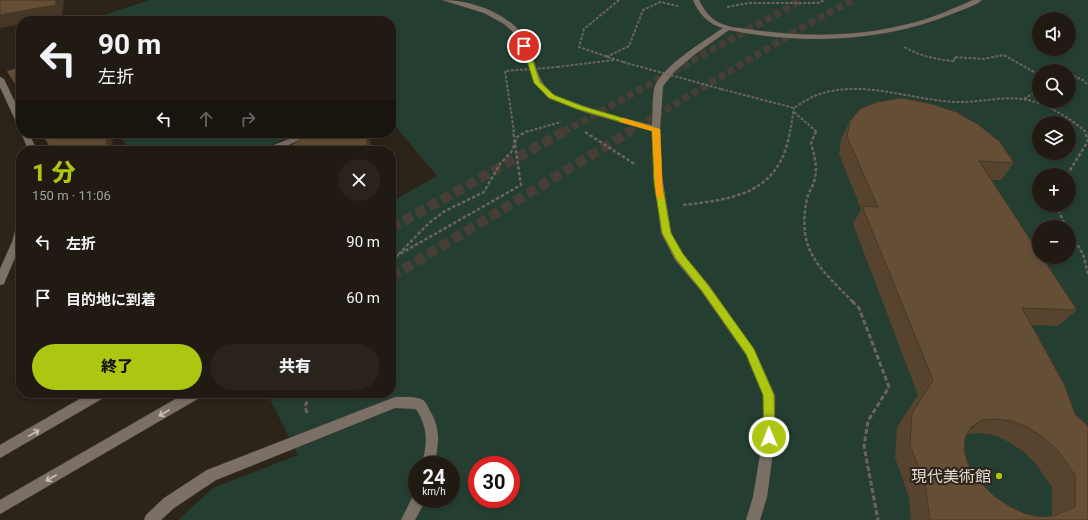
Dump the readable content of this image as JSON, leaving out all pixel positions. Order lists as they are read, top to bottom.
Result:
{
  "places": ["現代美術館"],
  "page": {
    "map_buttons": ["+", "−"],
    "turn": ["90 m", "左折"],
    "heading": ["1 分", "150 m · 11:06"],
    "list": [
      {
        "name": "左折",
        "value": "90 m"
      },
      {
        "name": "目的地に到着",
        "value": "60 m"
      }
    ],
    "buttons": ["終了", "共有"],
    "speed": "24 km/h",
    "limit": "30"
  }
}
